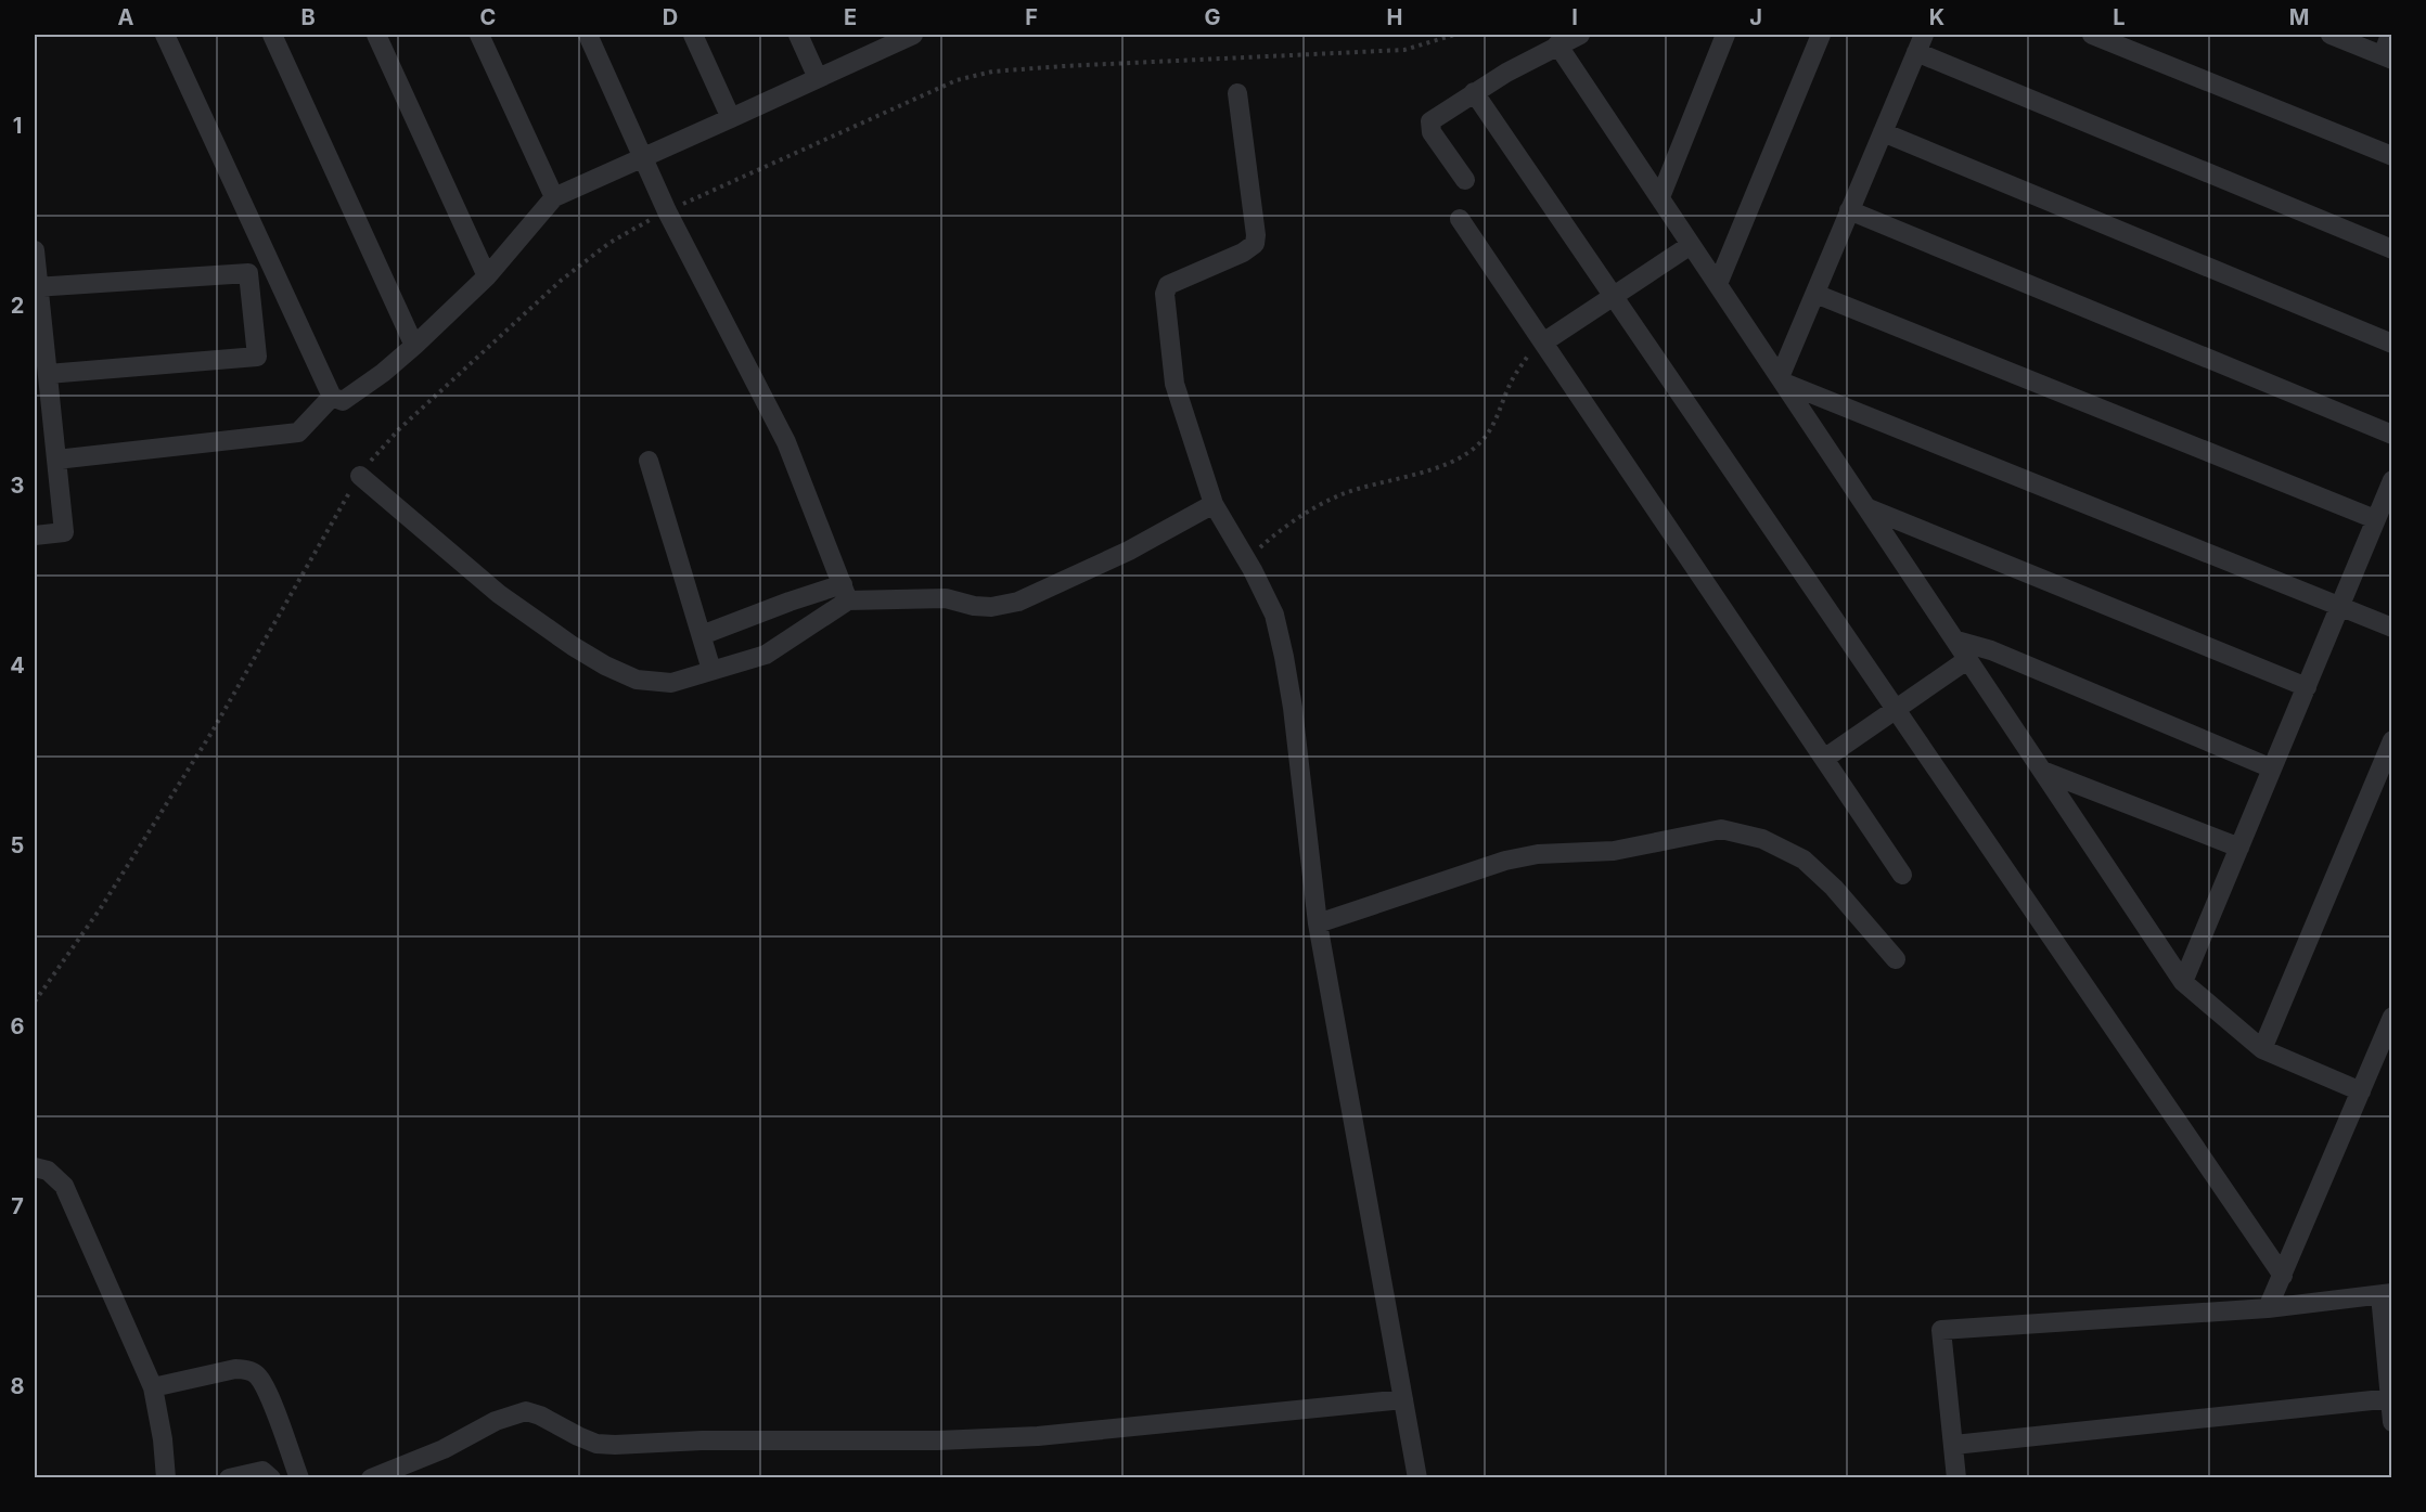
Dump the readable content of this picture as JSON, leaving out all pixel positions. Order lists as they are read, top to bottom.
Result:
{
  "grid": {
    "columns": [
      "A",
      "B",
      "C",
      "D",
      "E",
      "F",
      "G",
      "H",
      "I",
      "J",
      "K",
      "L",
      "M"
    ],
    "rows": [
      "1",
      "2",
      "3",
      "4",
      "5",
      "6",
      "7",
      "8"
    ]
  }
}
